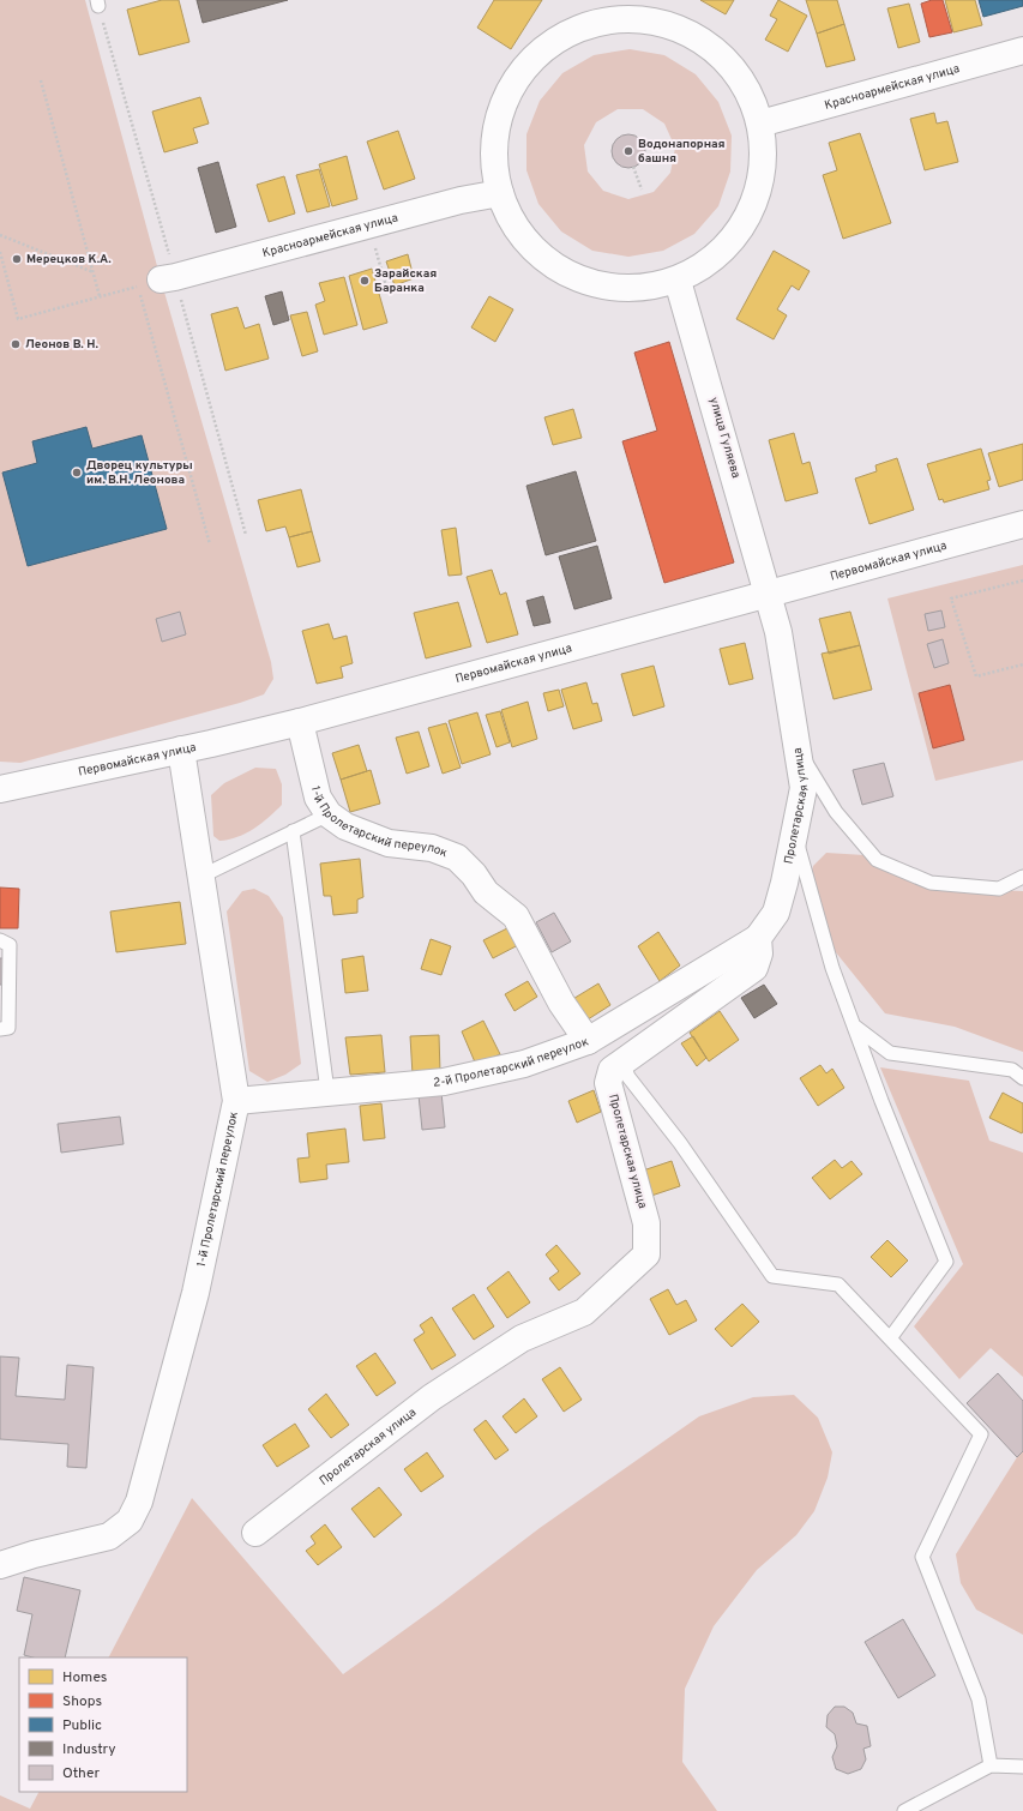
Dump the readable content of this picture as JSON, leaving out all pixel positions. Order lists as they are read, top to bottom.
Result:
{
  "streets": {
    "street": [
      "Красноармейская улица",
      "улица Гуляева",
      "Первомайская улица",
      "Пролетарская улица",
      "1-й Пролетарский переулок",
      "2-й Пролетарский переулок"
    ]
  },
  "crossings": [
    ["улица Гуляева", "Первомайская улица"],
    ["улица Гуляева", "Пролетарская улица"],
    ["Первомайская улица", "Пролетарская улица"],
    ["Первомайская улица", "1-й Пролетарский переулок"],
    ["Пролетарская улица", "2-й Пролетарский переулок"],
    ["1-й Пролетарский переулок", "2-й Пролетарский переулок"]
  ],
  "places": [
    "Водонапорная башня",
    "Мерецков К.А.",
    "Зарайская Баранка",
    "Леонов В. Н.",
    "Дворец культуры им. В.Н. Леонова"
  ],
  "legend": [
    "Homes",
    "Shops",
    "Public",
    "Industry",
    "Other"
  ]
}
